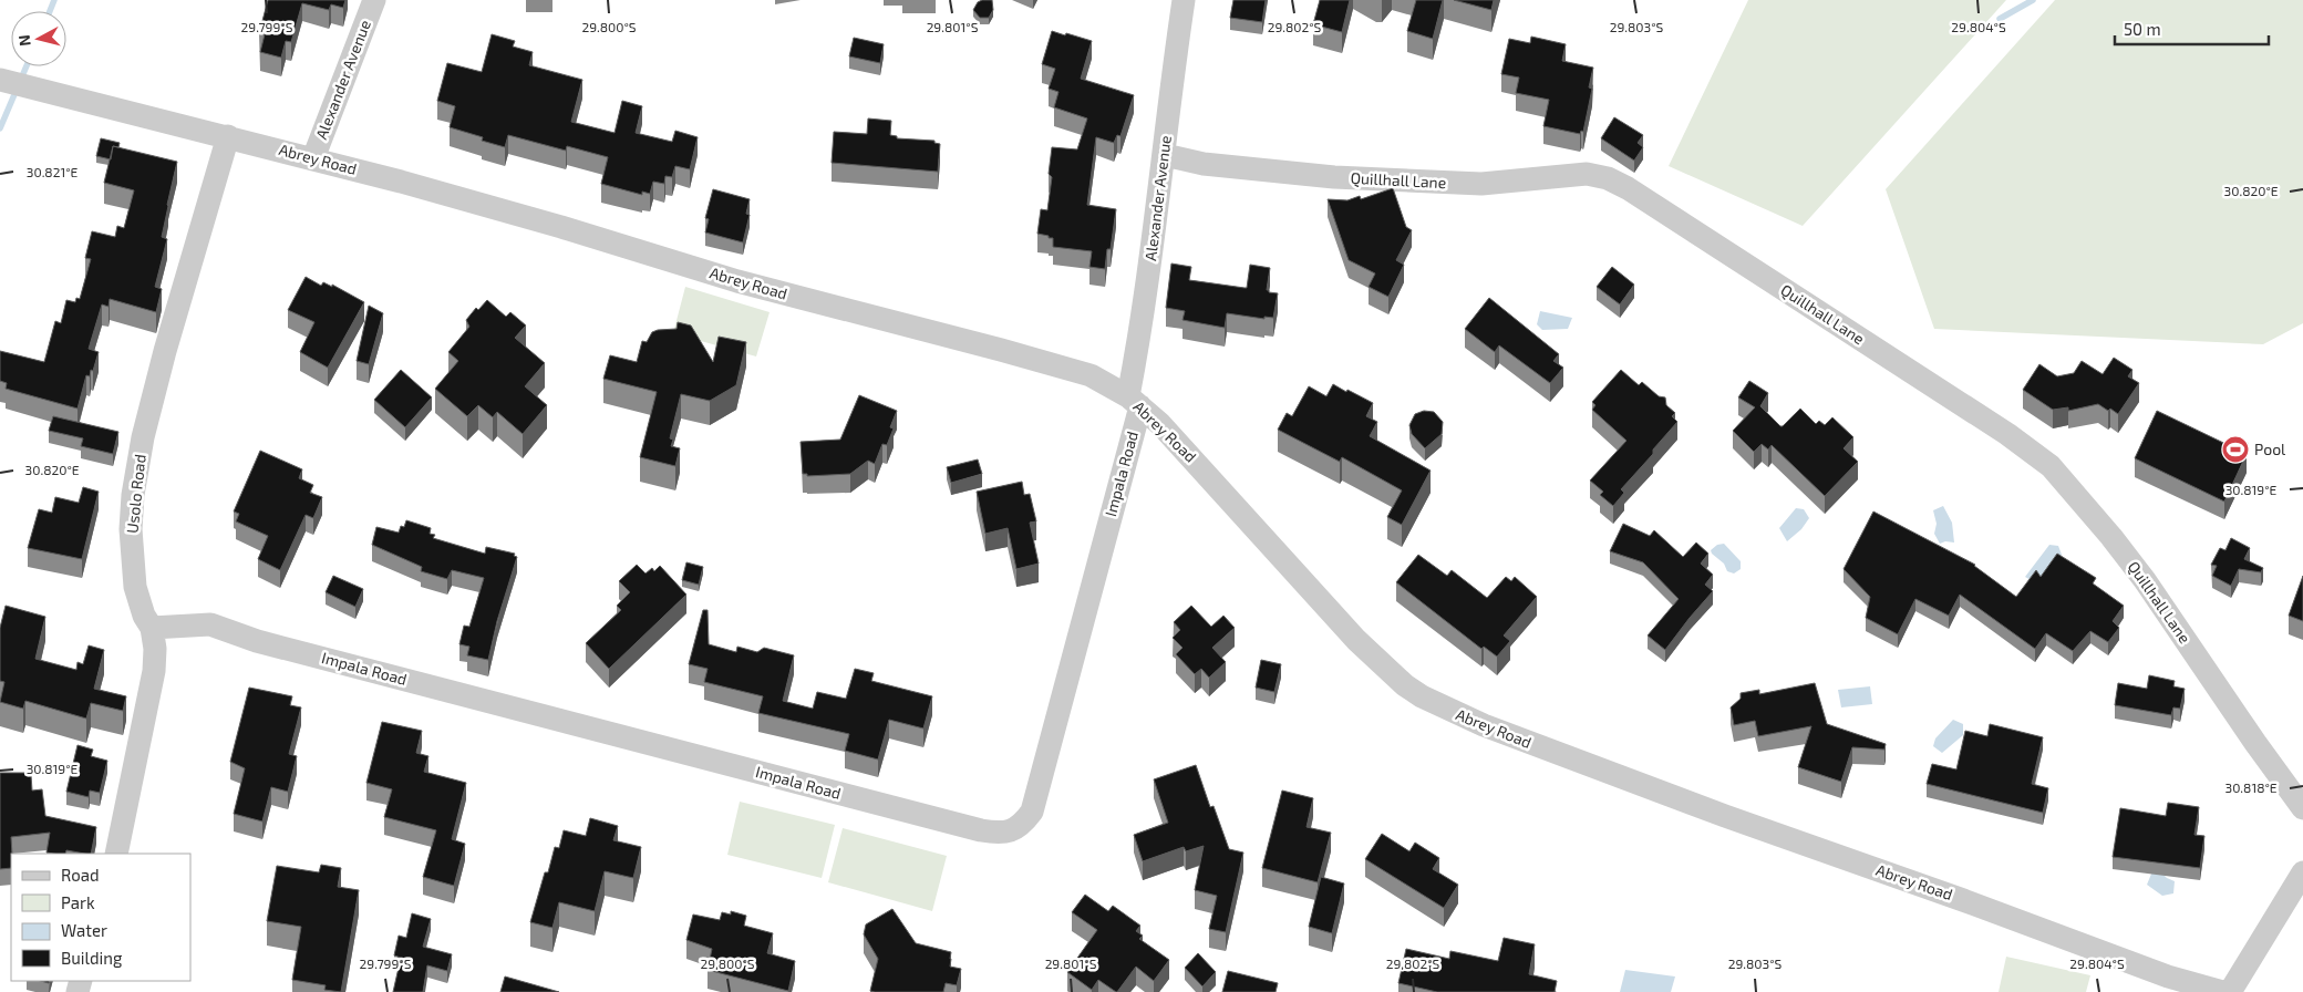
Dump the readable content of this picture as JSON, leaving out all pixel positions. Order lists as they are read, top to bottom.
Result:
{
  "streets": {
    "street": [
      "Alexander Avenue",
      "Abrey Road",
      "Quillhall Lane",
      "Impala Road",
      "Usolo Road"
    ]
  },
  "crossings": [
    ["Alexander Avenue", "Abrey Road"],
    ["Alexander Avenue", "Quillhall Lane"],
    ["Alexander Avenue", "Impala Road"],
    ["Abrey Road", "Impala Road"],
    ["Abrey Road", "Usolo Road"],
    ["Impala Road", "Usolo Road"]
  ],
  "places": {
    "sports": ["Pool"]
  },
  "legend": [
    "Road",
    "Park",
    "Water",
    "Building"
  ],
  "scale_bar": "50 m",
  "north": "left",
  "coordinates": [
    "29.799°S",
    "29.800°S",
    "29.801°S",
    "29.802°S",
    "29.803°S",
    "29.804°S",
    "30.821°E",
    "30.820°E",
    "30.819°E",
    "30.818°E"
  ]
}
